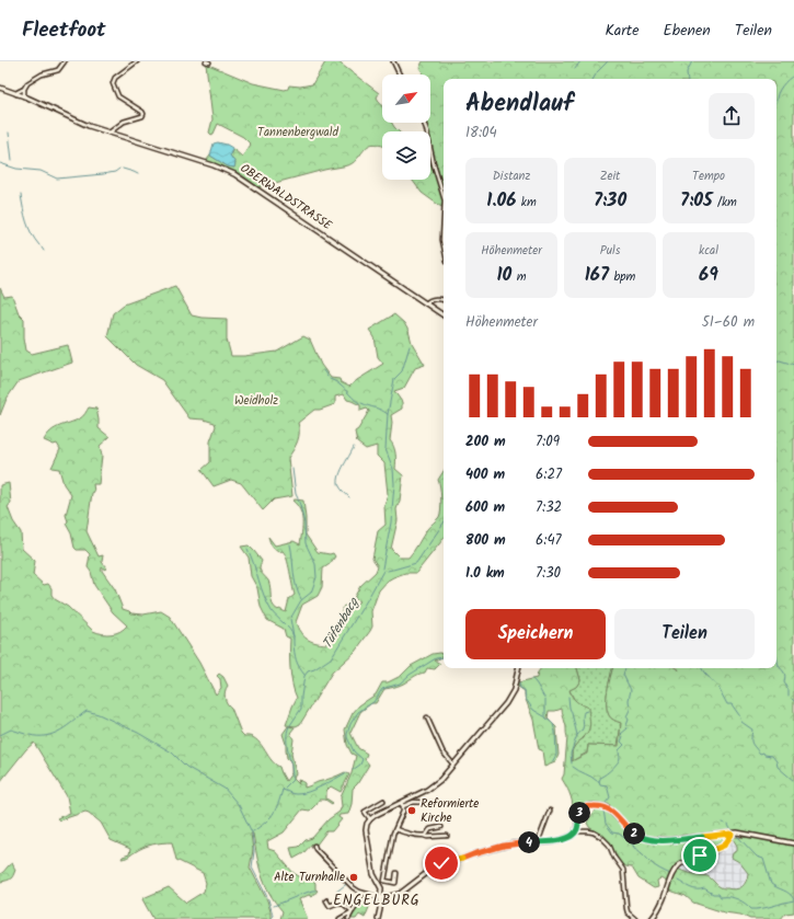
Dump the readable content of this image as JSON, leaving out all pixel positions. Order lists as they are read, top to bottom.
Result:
{
  "streets": {
    "street": ["OBERWALDSTRASSE"]
  },
  "districts": ["ENGELBURG"],
  "water": ["Tüfenbacg"],
  "parks": ["Tannenbergwald", "Weidholz"],
  "places": ["Reformierte Kirche", "Alte Turnhalle"],
  "north": "top right",
  "page": {
    "header": "Fleetfoot",
    "nav": ["Karte", "Ebenen", "Teilen"],
    "heading": ["Abendlauf", "18:04"],
    "stats": [
      ["Distanz", "1.06 km"],
      ["Zeit", "7:30"],
      ["Tempo", "7:05 /km"],
      ["Höhenmeter", "10 m"],
      ["Puls", "167 bpm"],
      ["kcal", "69"]
    ],
    "chart": ["Höhenmeter", "51–60 m"],
    "list": [
      {
        "name": "200 m",
        "note": "7:09"
      },
      {
        "name": "400 m",
        "note": "6:27"
      },
      {
        "name": "600 m",
        "note": "7:32"
      },
      {
        "name": "800 m",
        "note": "6:47"
      },
      {
        "name": "1.0 km",
        "note": "7:30"
      }
    ],
    "buttons": ["Speichern", "Teilen"],
    "pins": ["3", "2", "4"]
  }
}
